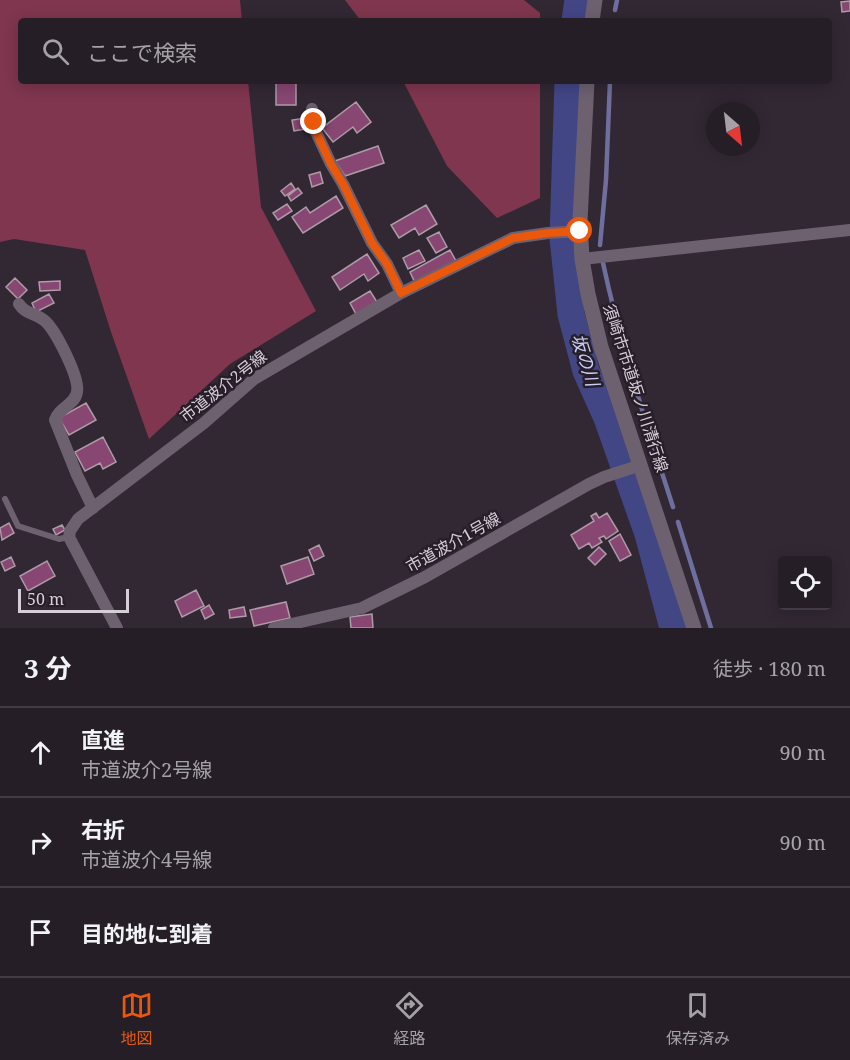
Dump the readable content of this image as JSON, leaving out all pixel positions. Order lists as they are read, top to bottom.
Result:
{
  "streets": {
    "street": ["市道波介2号線", "須崎市市道坂ノ川清行線", "市道波介1号線"]
  },
  "crossings": [
    ["市道波介2号線", "須崎市市道坂ノ川清行線"],
    ["須崎市市道坂ノ川清行線", "市道波介1号線"]
  ],
  "water": ["坂の川"],
  "scale_bar": "50 m",
  "north": "bottom right",
  "page": {
    "search": "ここで検索",
    "scale": "50 m",
    "heading": ["3 分", "徒歩 · 180 m"],
    "list": [
      ["直進", "市道波介2号線", "90 m"],
      ["右折", "市道波介4号線", "90 m"],
      "目的地に到着"
    ],
    "nav": ["地図", "経路", "保存済み"]
  }
}
